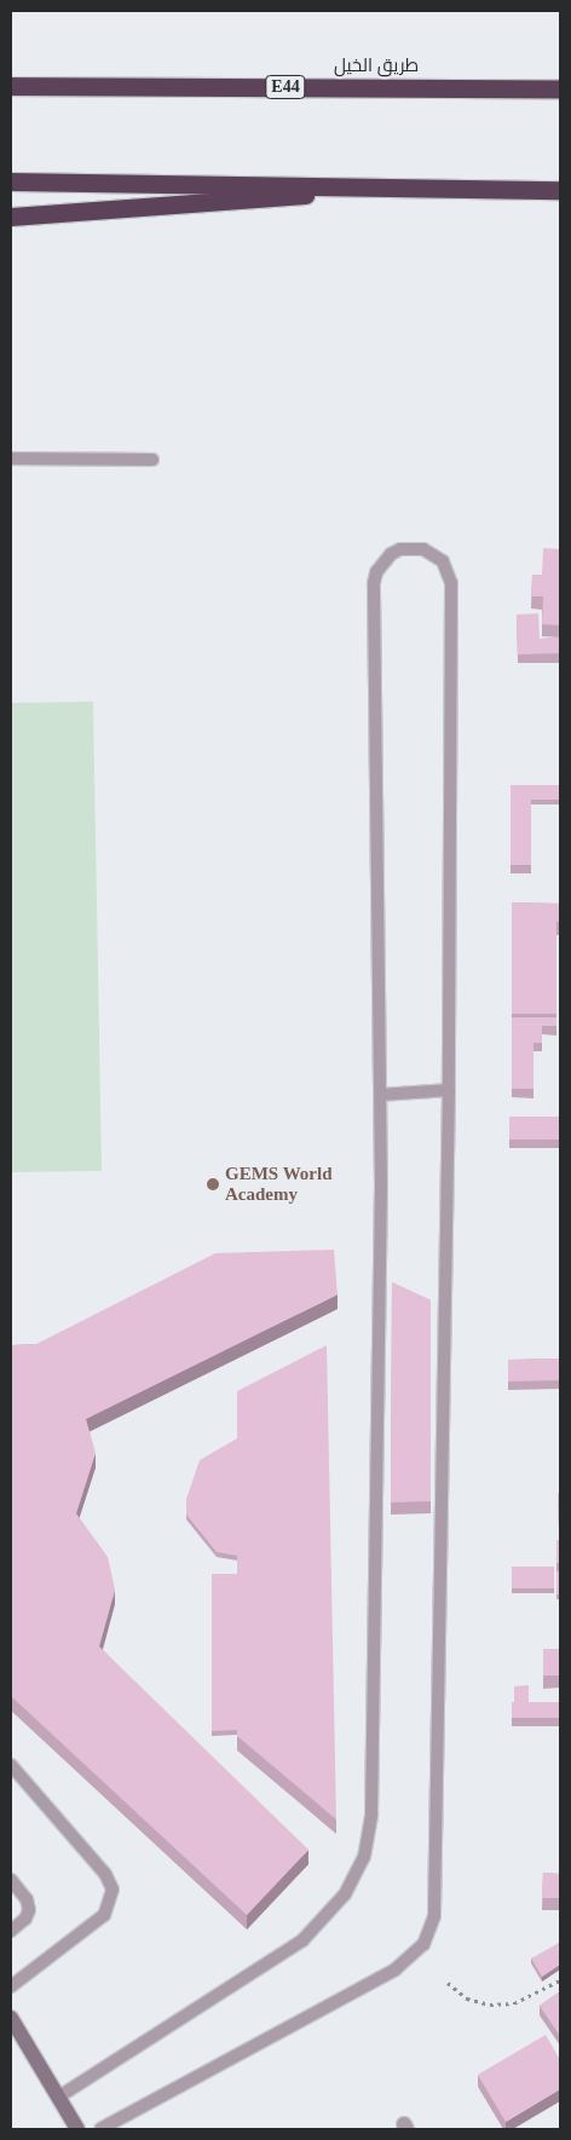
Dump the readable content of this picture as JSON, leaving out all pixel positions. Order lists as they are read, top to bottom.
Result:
{
  "streets": {
    "highway": ["طريق الخيل", "E44"]
  },
  "places": ["GEMS World Academy"]
}
